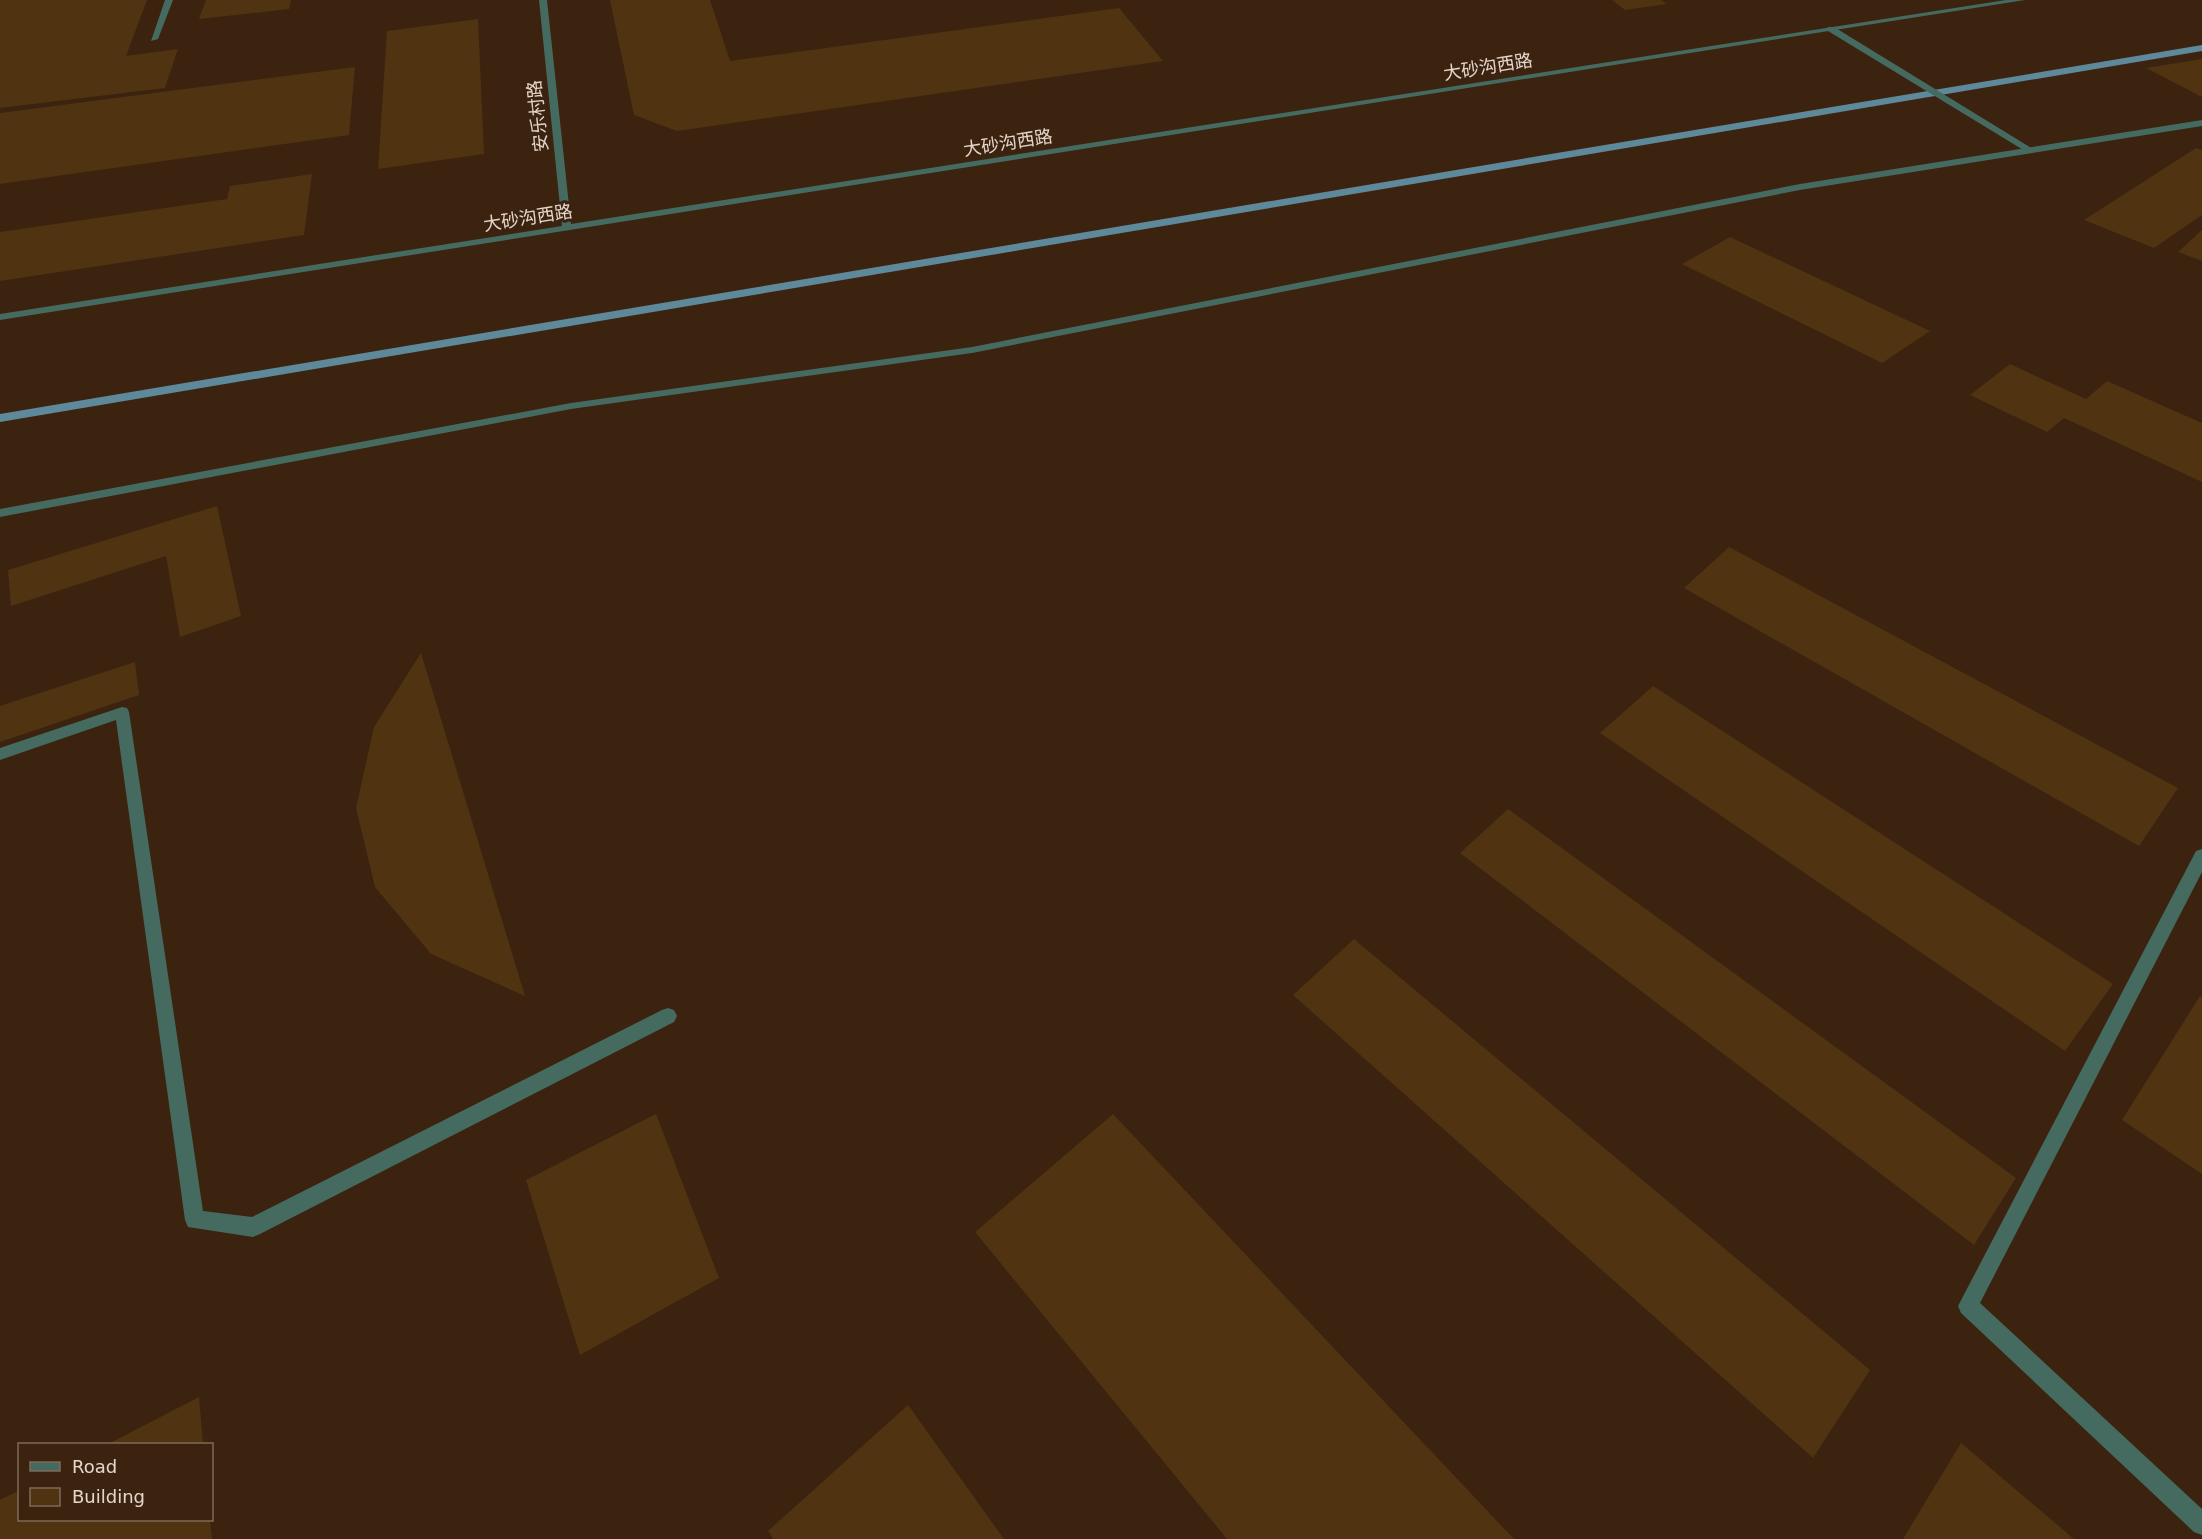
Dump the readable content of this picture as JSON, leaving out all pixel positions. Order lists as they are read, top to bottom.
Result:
{
  "streets": {
    "street": ["大砂沟西路", "安乐村路"]
  },
  "crossings": [
    ["大砂沟西路", "安乐村路"]
  ],
  "legend": ["Road", "Building"]
}
